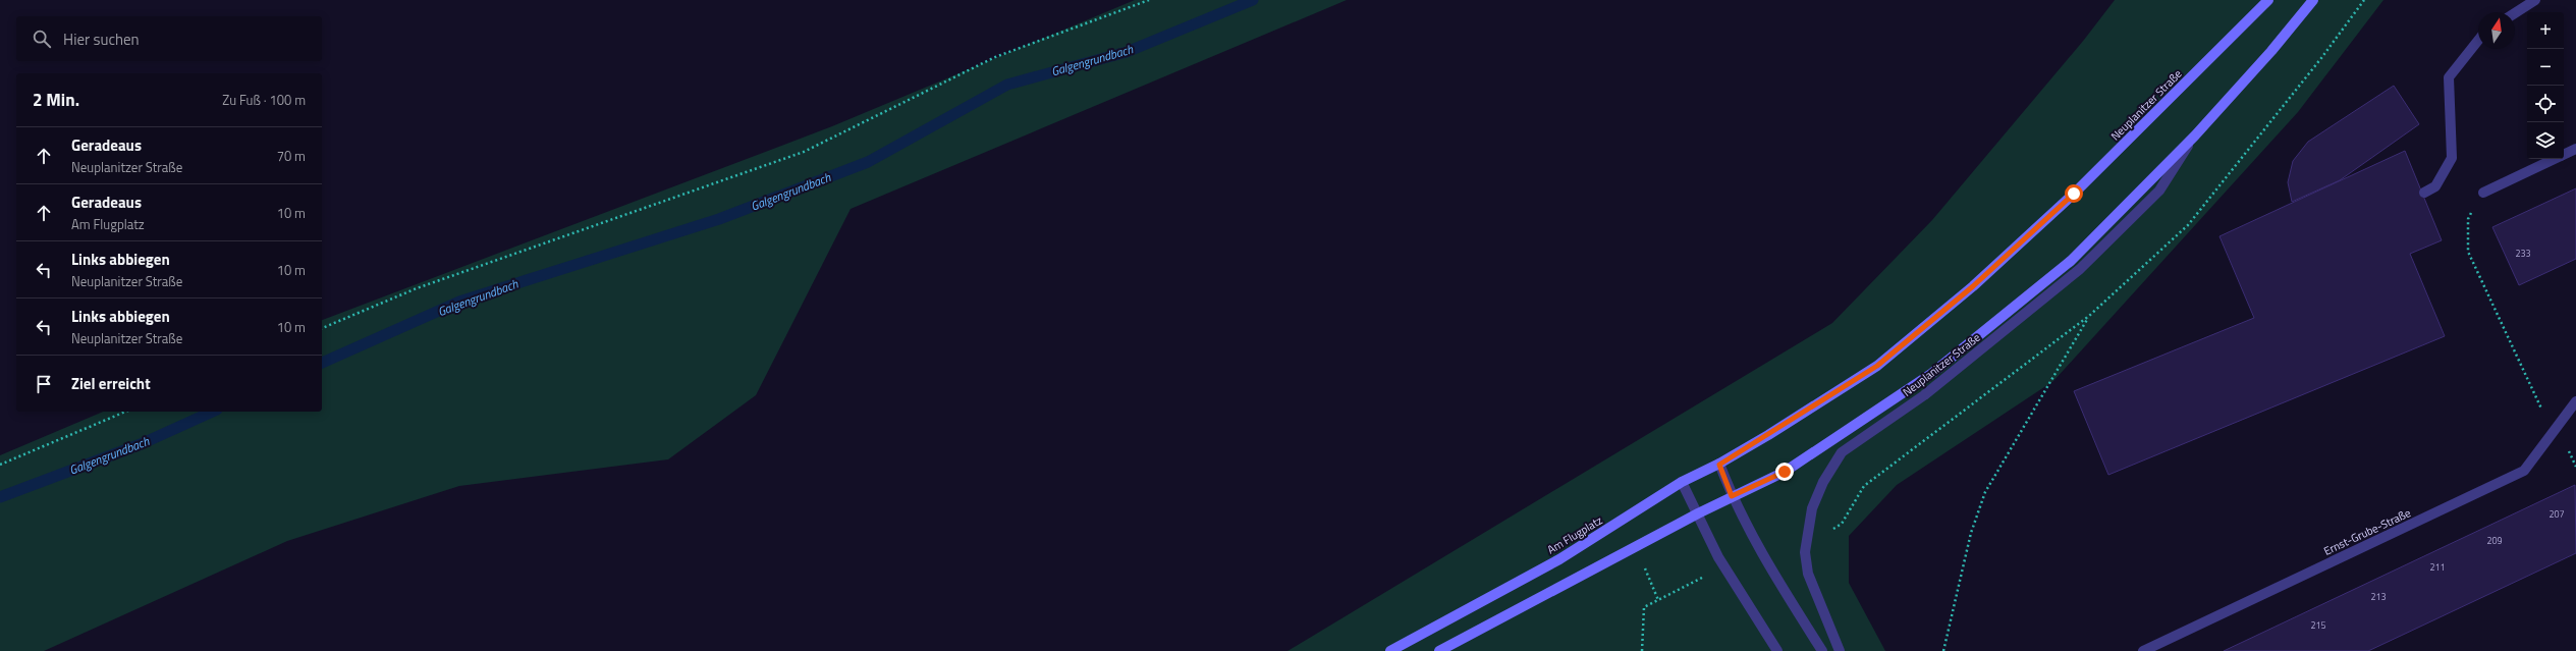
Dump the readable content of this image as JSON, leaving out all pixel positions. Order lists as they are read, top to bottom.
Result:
{
  "streets": {
    "main road": ["Neuplanitzer Straße", "Am Flugplatz"],
    "street": ["Ernst-Grube-Straße"]
  },
  "crossings": [
    ["Neuplanitzer Straße", "Am Flugplatz"]
  ],
  "water": ["Galgengrundbach"],
  "house_numbers": [
    "233",
    "207",
    "209",
    "211",
    "213",
    "215"
  ],
  "north": "top",
  "page": {
    "map_buttons": ["+", "−"],
    "search": "Hier suchen",
    "heading": ["2 Min.", "Zu Fuß · 100 m"],
    "list": [
      ["Geradeaus", "Neuplanitzer Straße", "70 m"],
      ["Geradeaus", "Am Flugplatz", "10 m"],
      ["Links abbiegen", "Neuplanitzer Straße", "10 m"],
      ["Links abbiegen", "Neuplanitzer Straße", "10 m"],
      "Ziel erreicht"
    ]
  }
}
